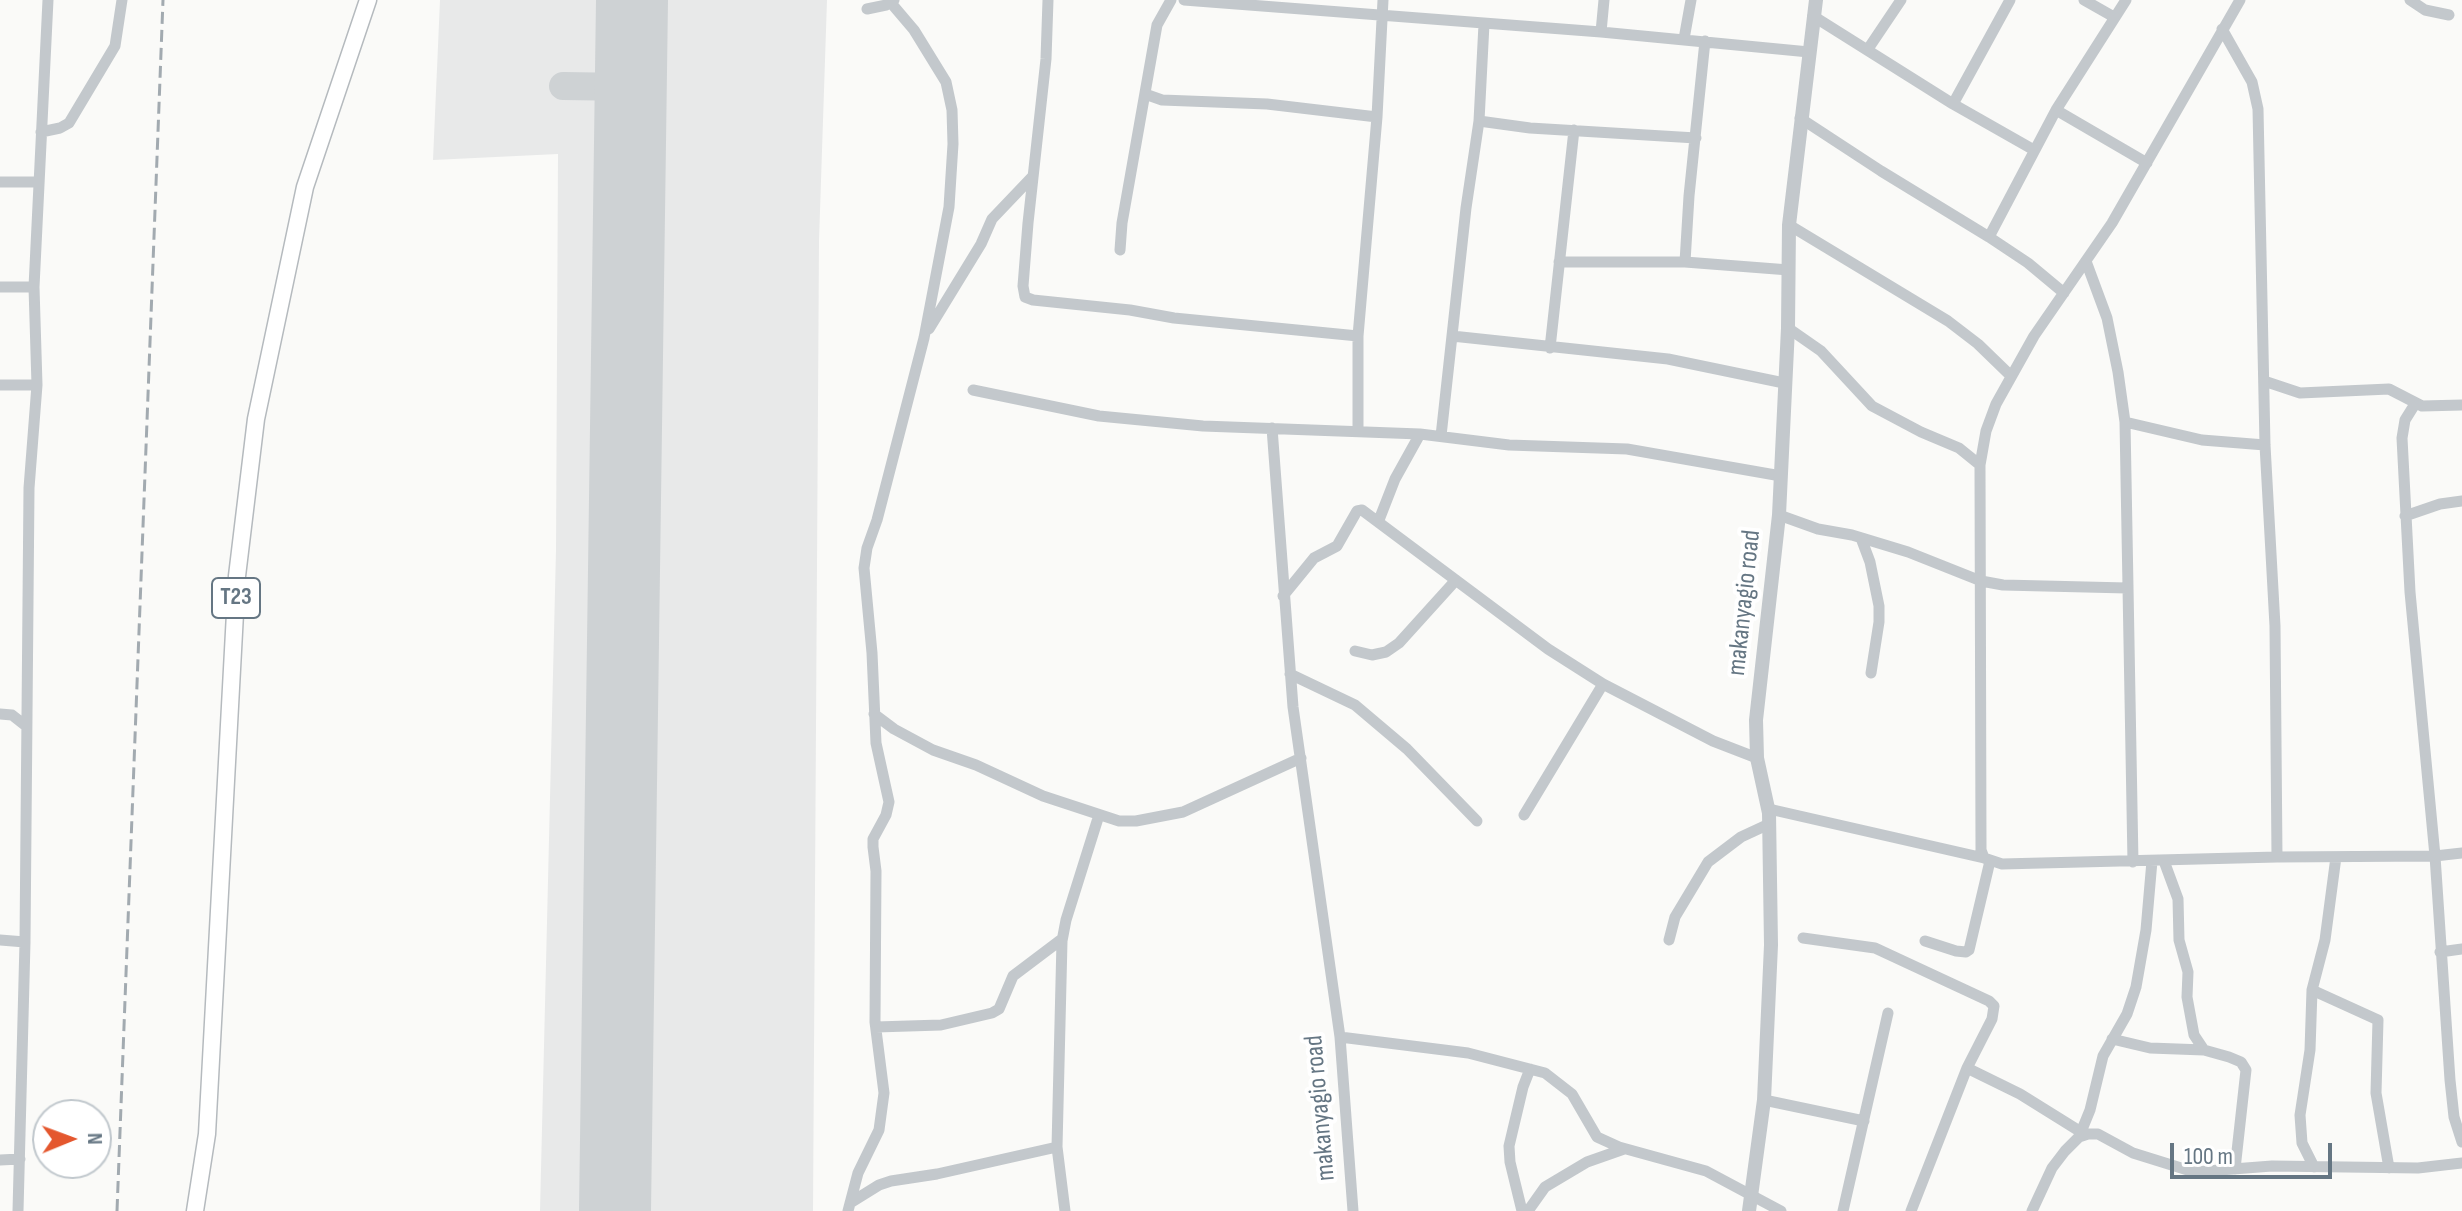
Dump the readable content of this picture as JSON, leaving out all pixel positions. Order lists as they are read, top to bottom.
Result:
{
  "streets": {
    "main road": ["T23"],
    "street": ["makanyagio road"]
  },
  "scale_bar": "100 m",
  "north": "right"
}
